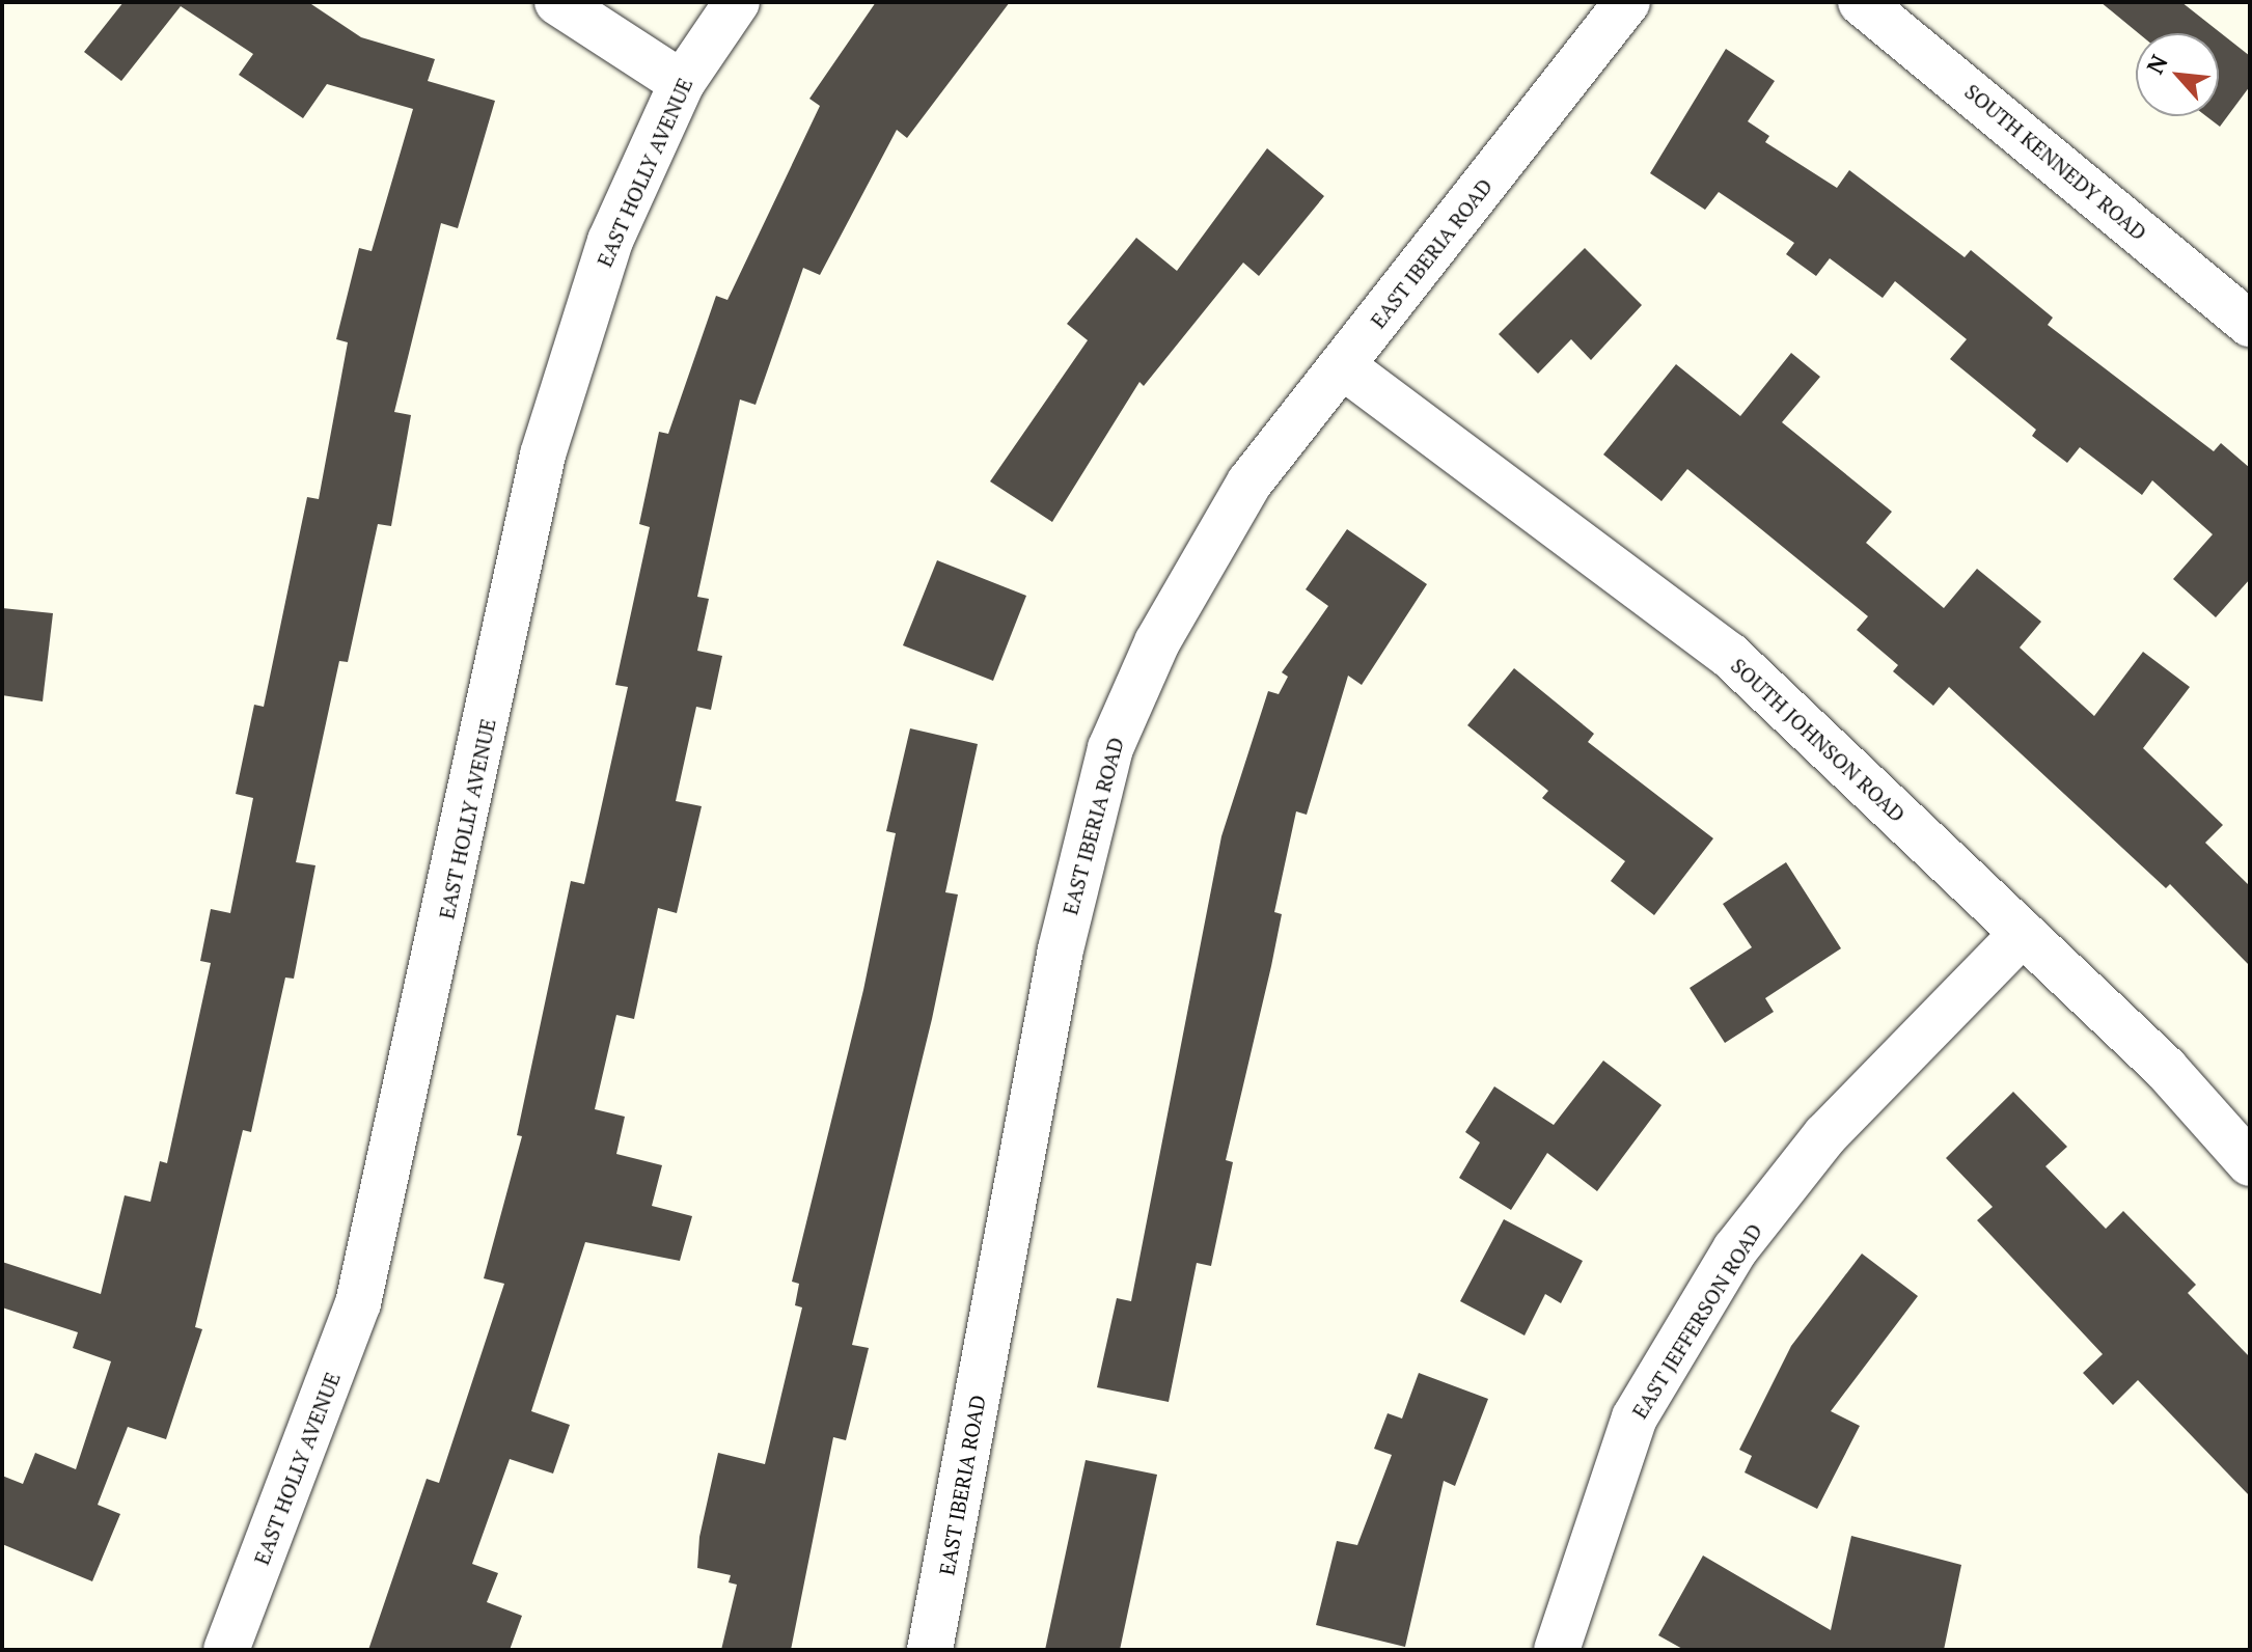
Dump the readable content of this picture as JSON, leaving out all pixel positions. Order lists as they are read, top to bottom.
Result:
{
  "streets": {
    "street": [
      "SOUTH KENNEDY ROAD",
      "EAST HOLLY AVENUE",
      "EAST IBERIA ROAD",
      "SOUTH JOHNSON ROAD",
      "EAST JEFFERSON ROAD"
    ]
  },
  "crossings": [
    ["EAST IBERIA ROAD", "SOUTH JOHNSON ROAD"],
    ["SOUTH JOHNSON ROAD", "EAST JEFFERSON ROAD"]
  ],
  "north": "top left"
}
